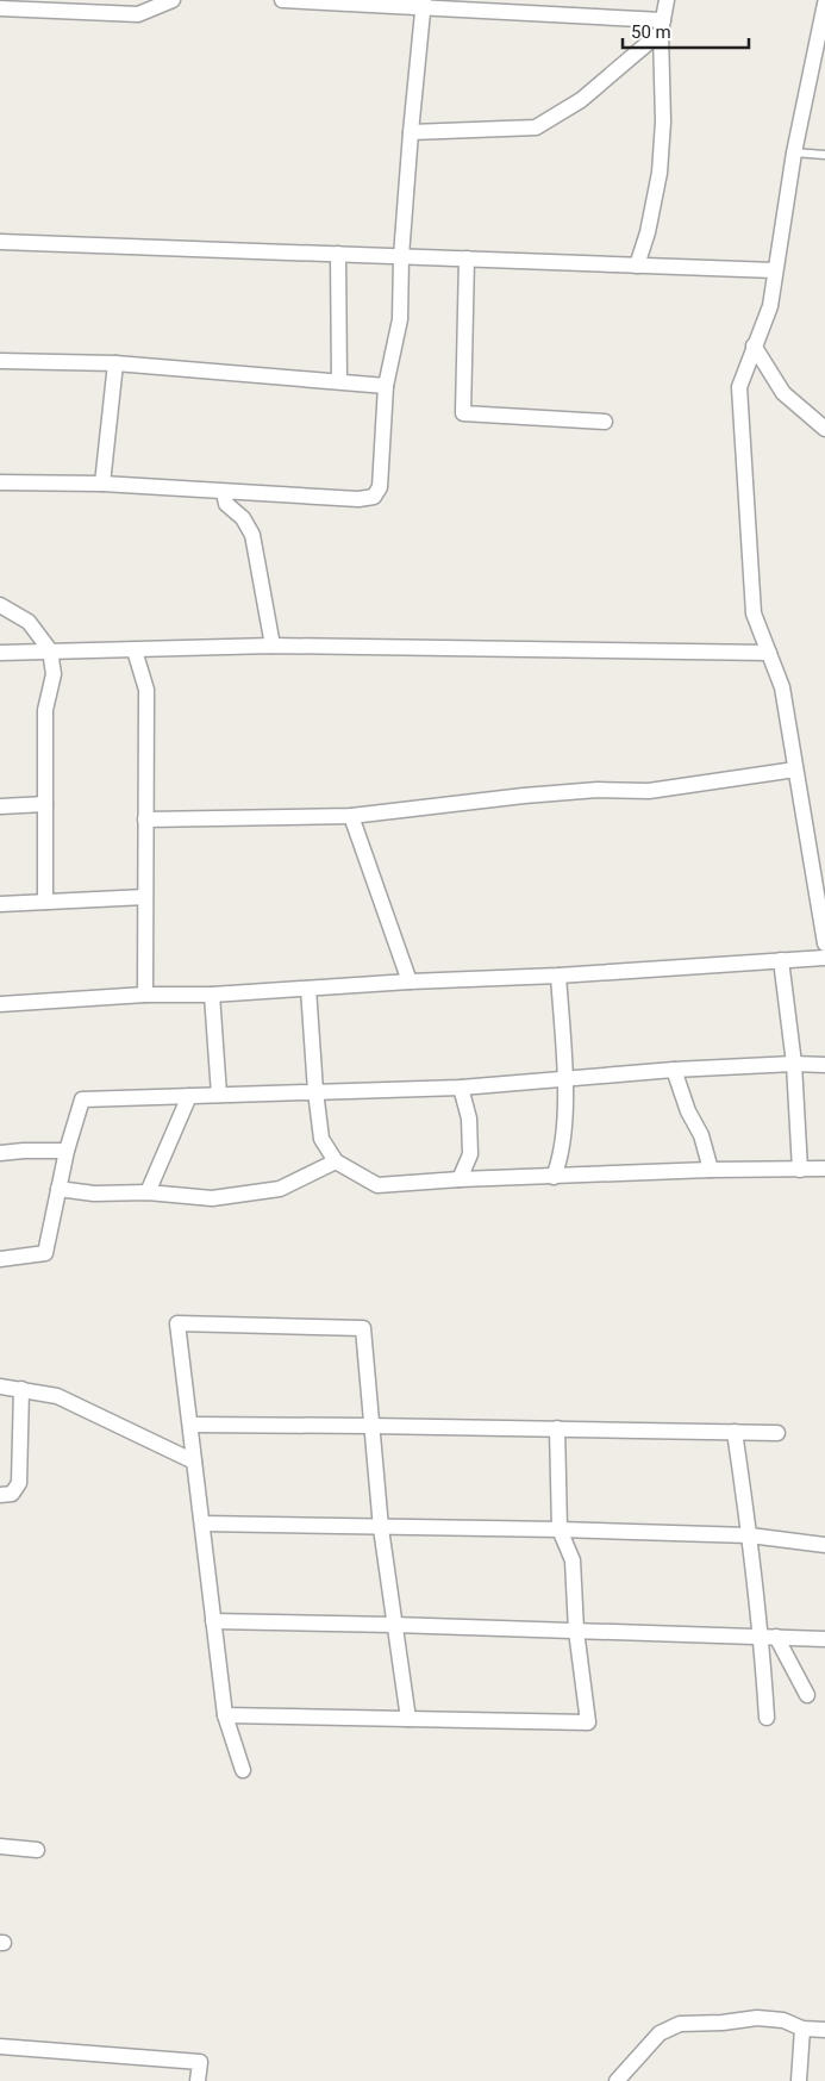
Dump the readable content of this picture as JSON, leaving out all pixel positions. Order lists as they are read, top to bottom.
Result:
{
  "scale_bar": "50 m"
}
